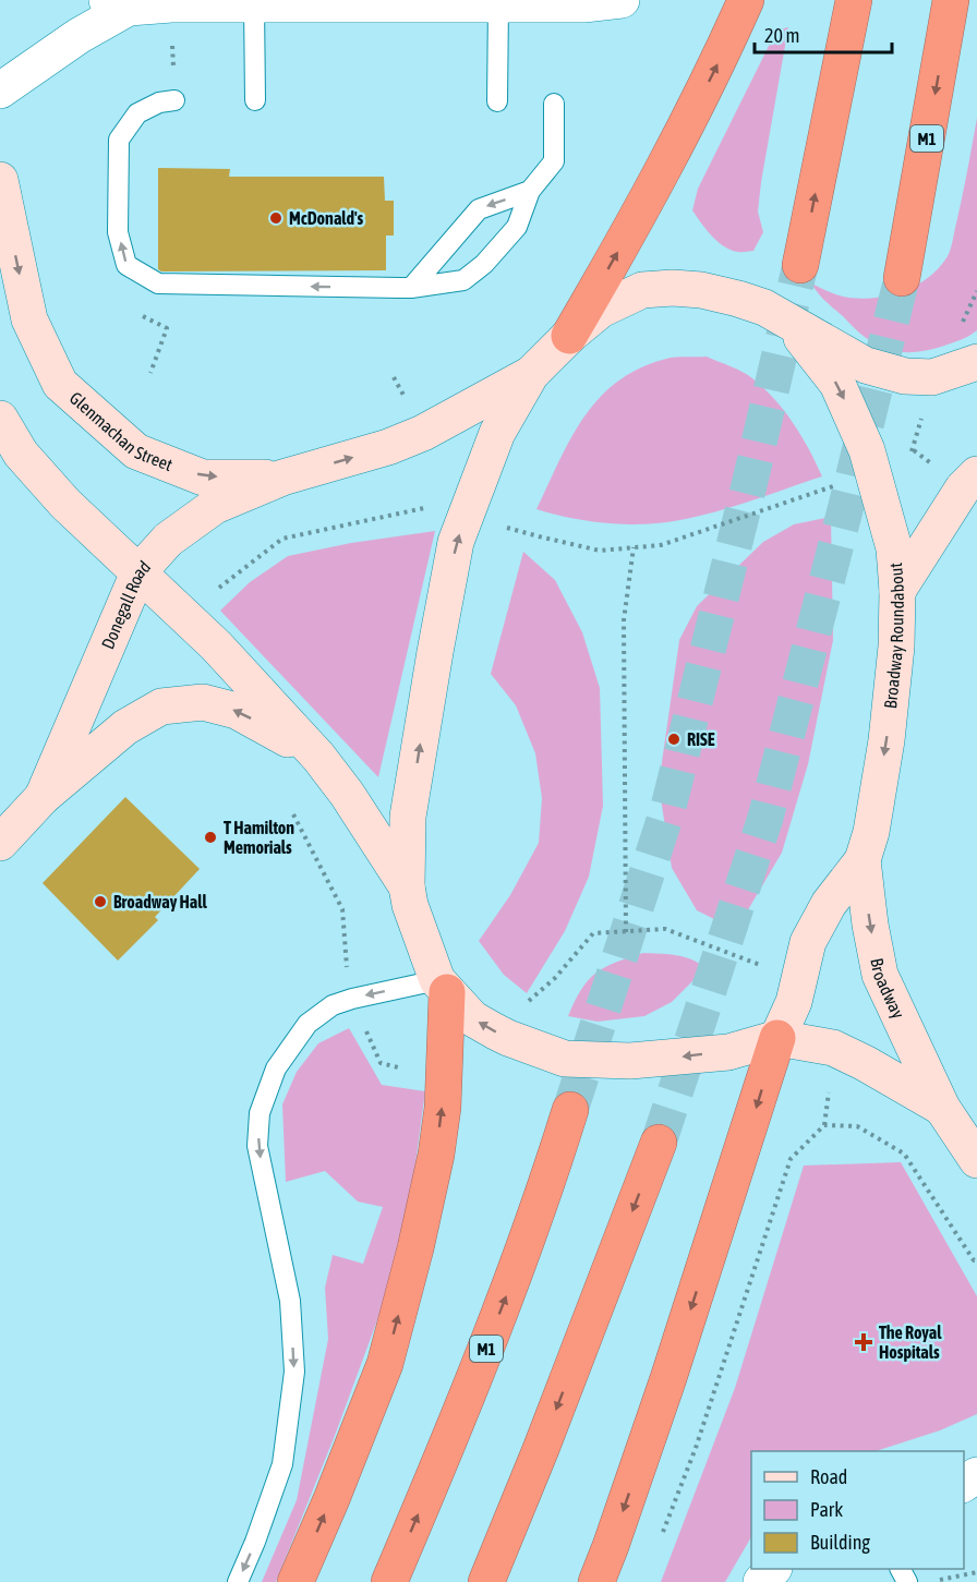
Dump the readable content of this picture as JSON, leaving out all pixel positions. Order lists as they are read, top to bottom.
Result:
{
  "streets": {
    "highway": ["M1"],
    "street": [
      "Glenmachan Street",
      "Donegall Road",
      "Broadway Roundabout",
      "Broadway"
    ]
  },
  "crossings": [
    ["Glenmachan Street", "Donegall Road"],
    ["Broadway Roundabout", "Broadway"]
  ],
  "one_way": ["Broadway"],
  "places": {
    "other": [
      "McDonald's",
      "RISE",
      "T Hamilton Memorials",
      "Broadway Hall"
    ],
    "health": ["The Royal Hospitals"]
  },
  "legend": ["Road", "Park", "Building"],
  "scale_bar": "20 m"
}
